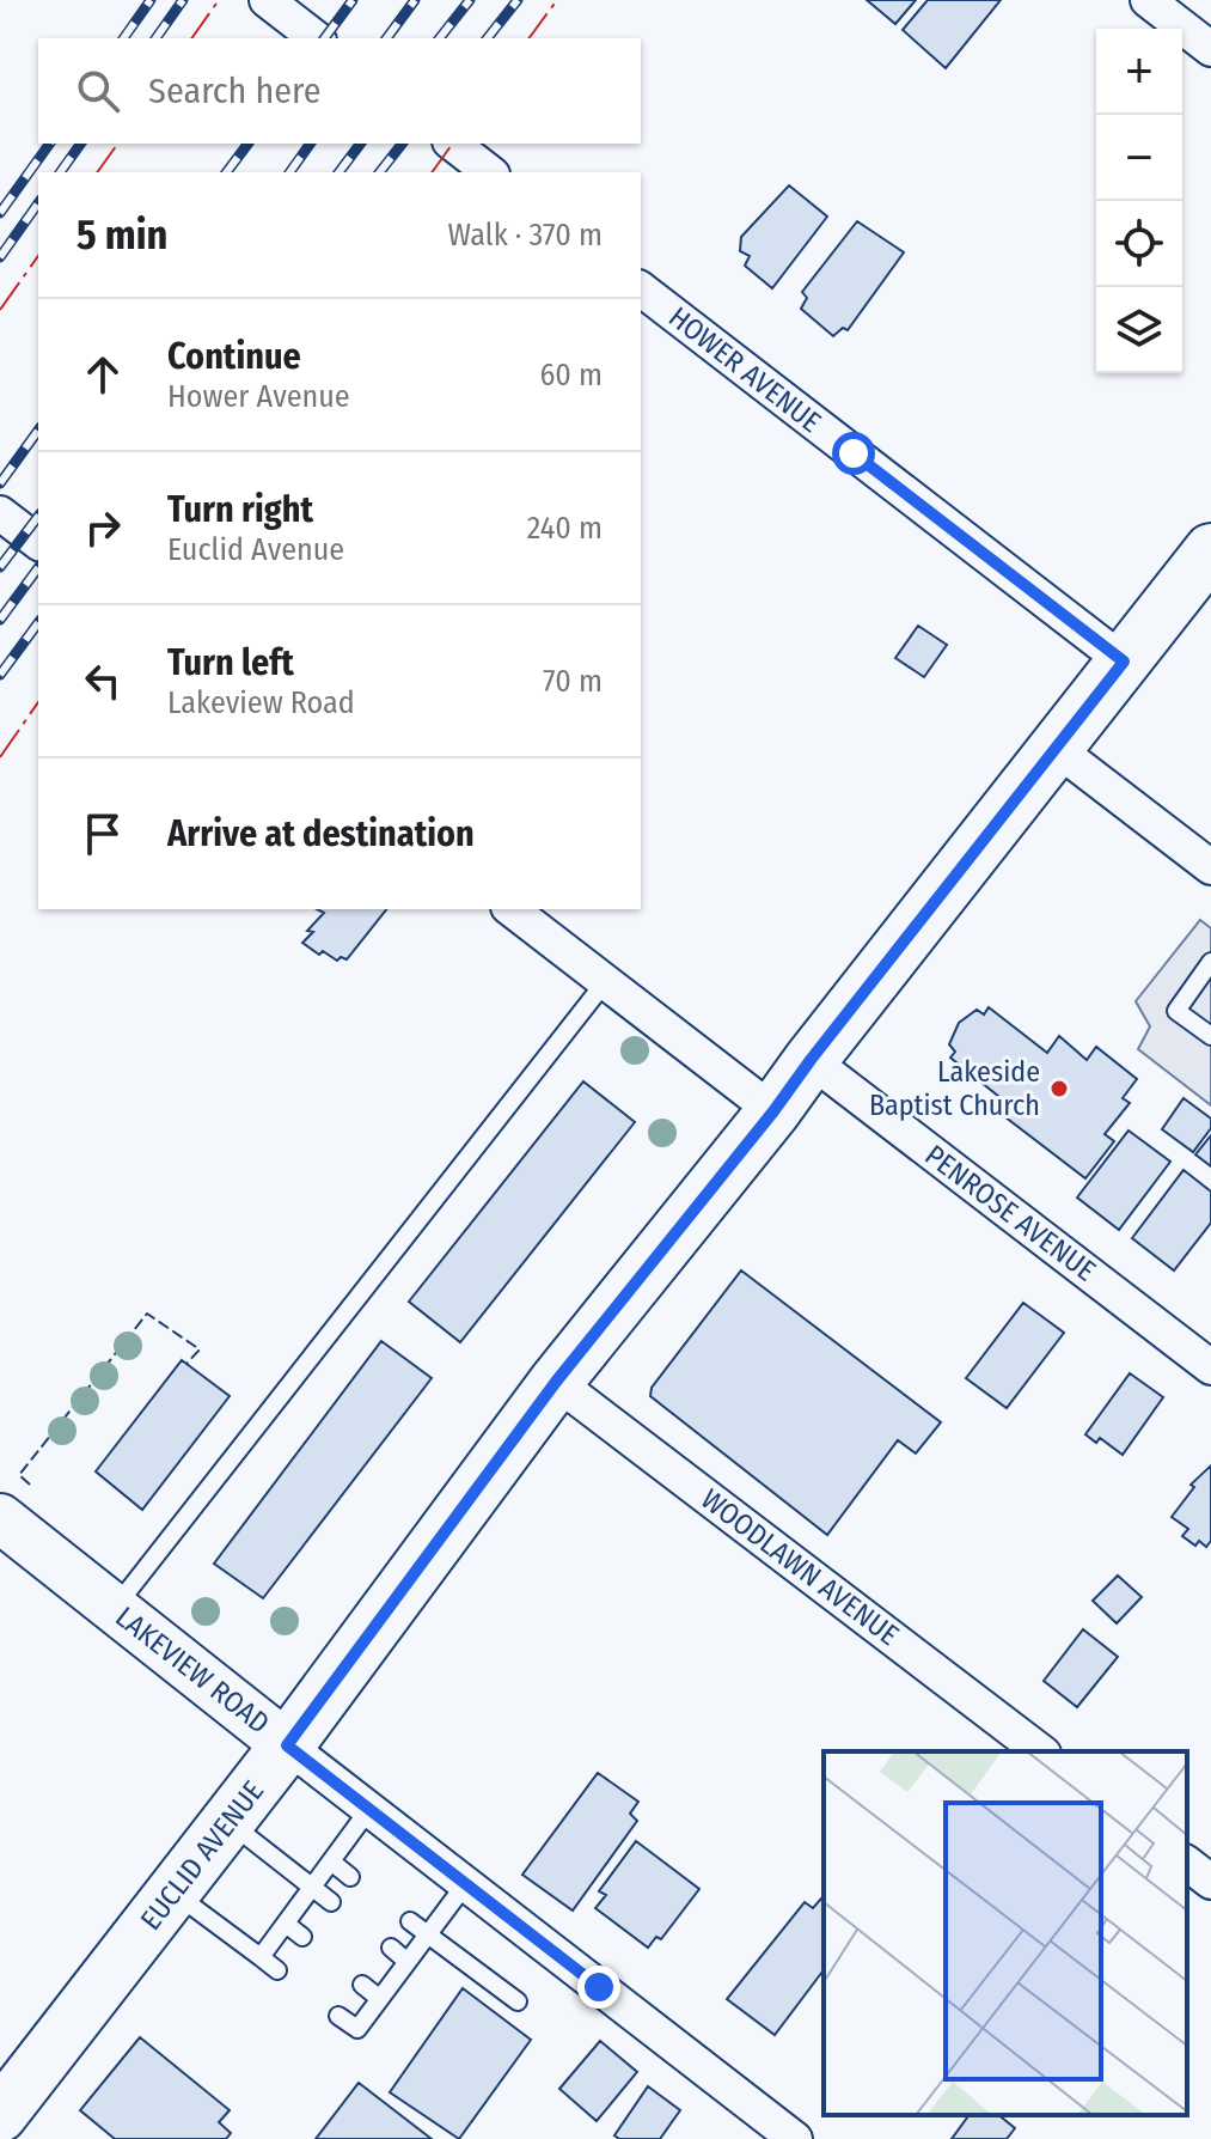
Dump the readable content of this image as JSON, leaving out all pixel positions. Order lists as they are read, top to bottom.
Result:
{
  "streets": {
    "main road": ["EUCLID AVENUE"],
    "street": [
      "HOWER AVENUE",
      "PENROSE AVENUE",
      "WOODLAWN AVENUE",
      "LAKEVIEW ROAD"
    ]
  },
  "crossings": [
    ["HOWER AVENUE", "EUCLID AVENUE"],
    ["PENROSE AVENUE", "EUCLID AVENUE"],
    ["WOODLAWN AVENUE", "EUCLID AVENUE"],
    ["LAKEVIEW ROAD", "EUCLID AVENUE"]
  ],
  "places": ["Lakeside Baptist Church"],
  "page": {
    "map_buttons": ["+", "−"],
    "search": "Search here",
    "heading": ["5 min", "Walk · 370 m"],
    "list": [
      ["Continue", "Hower Avenue", "60 m"],
      ["Turn right", "Euclid Avenue", "240 m"],
      ["Turn left", "Lakeview Road", "70 m"],
      "Arrive at destination"
    ]
  }
}
